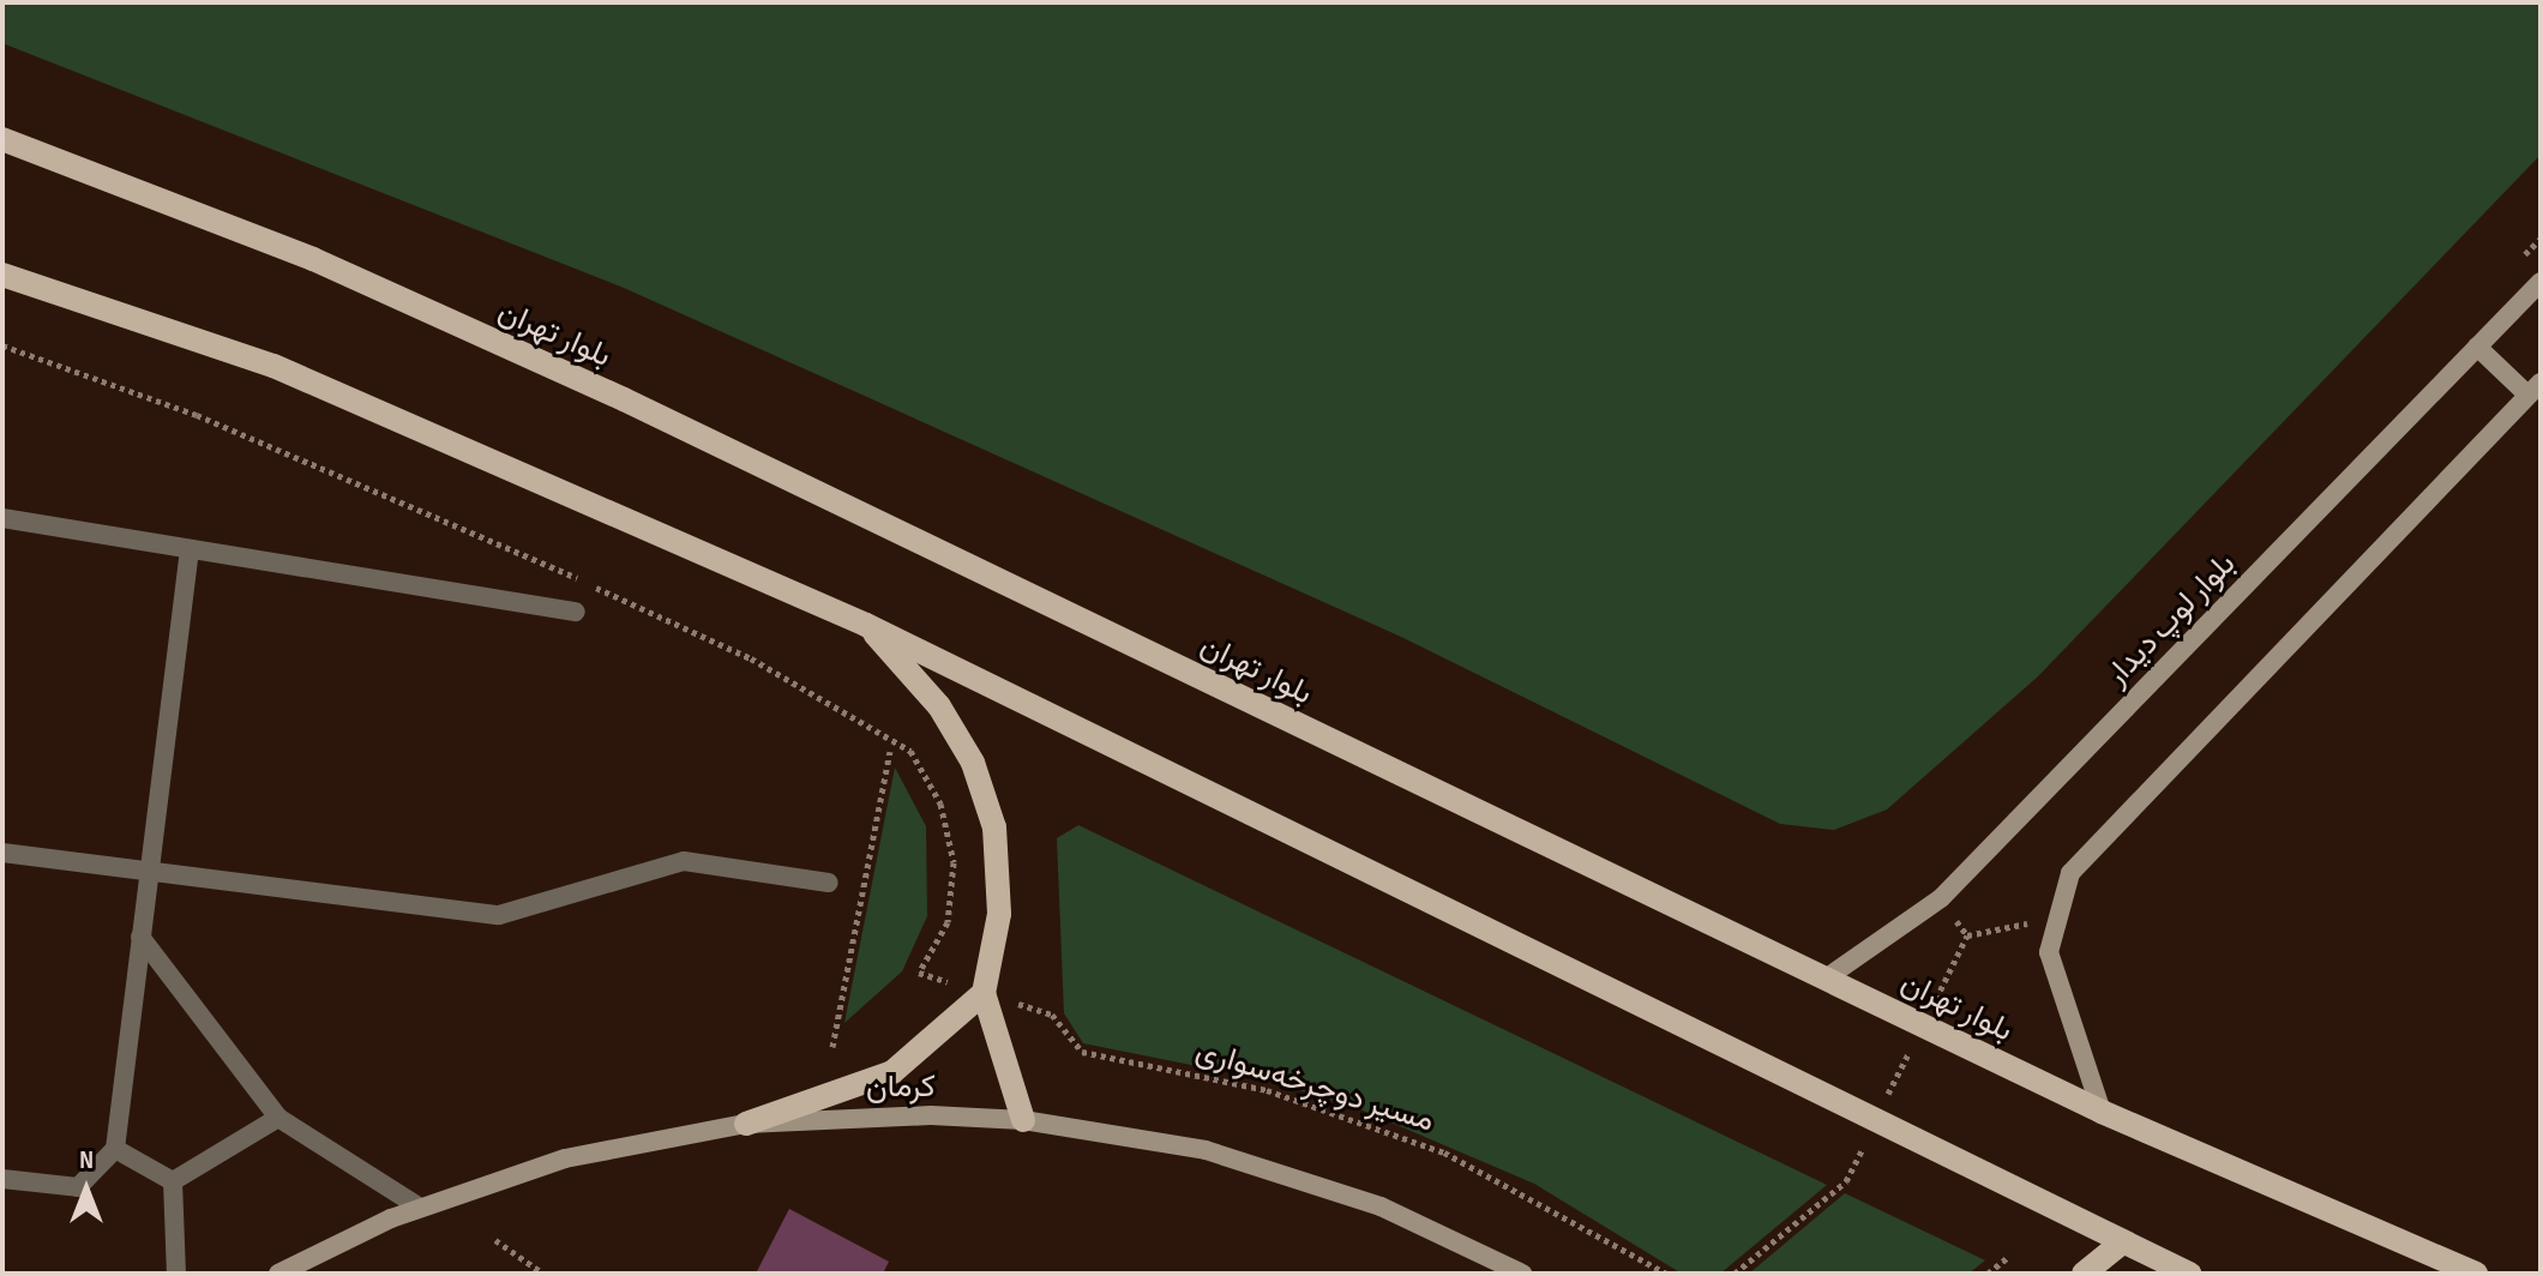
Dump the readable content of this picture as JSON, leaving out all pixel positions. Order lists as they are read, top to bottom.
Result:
{
  "streets": {
    "main road": ["بلوار تهران"],
    "street": ["بلوار لوپ دیدار", "کرمان"],
    "path": ["مسیر دوچرخه‌سواری"]
  },
  "crossings": [
    ["بلوار تهران", "بلوار لوپ دیدار"]
  ],
  "north": "top"
}
